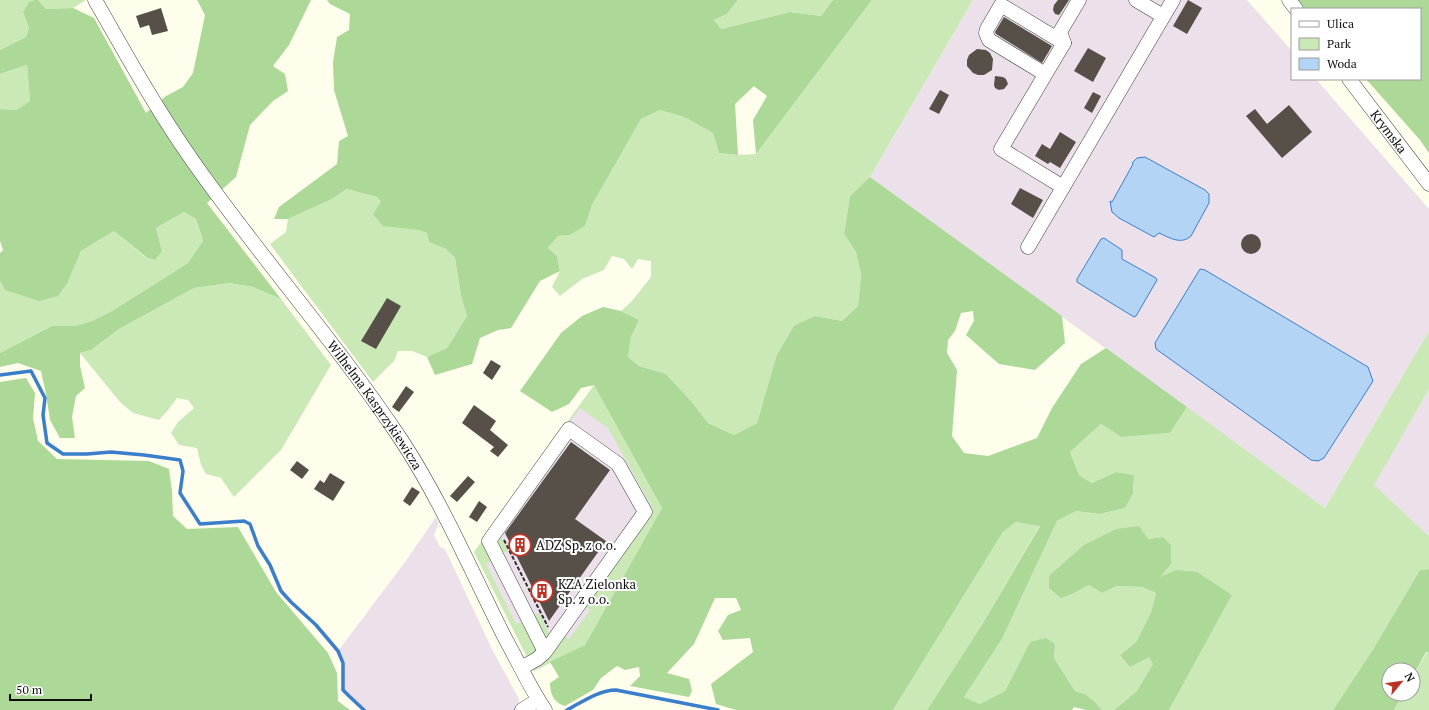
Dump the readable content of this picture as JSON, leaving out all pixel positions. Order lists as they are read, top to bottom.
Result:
{
  "streets": {
    "street": ["Krymska", "Wilhelma Kasprzykiewicza"]
  },
  "places": {
    "building": ["ADZ Sp. z o.o.", "KZA Zielonka Sp. z o.o."]
  },
  "legend": ["Ulica", "Park", "Woda"],
  "scale_bar": "50 m",
  "north": "top right"
}
